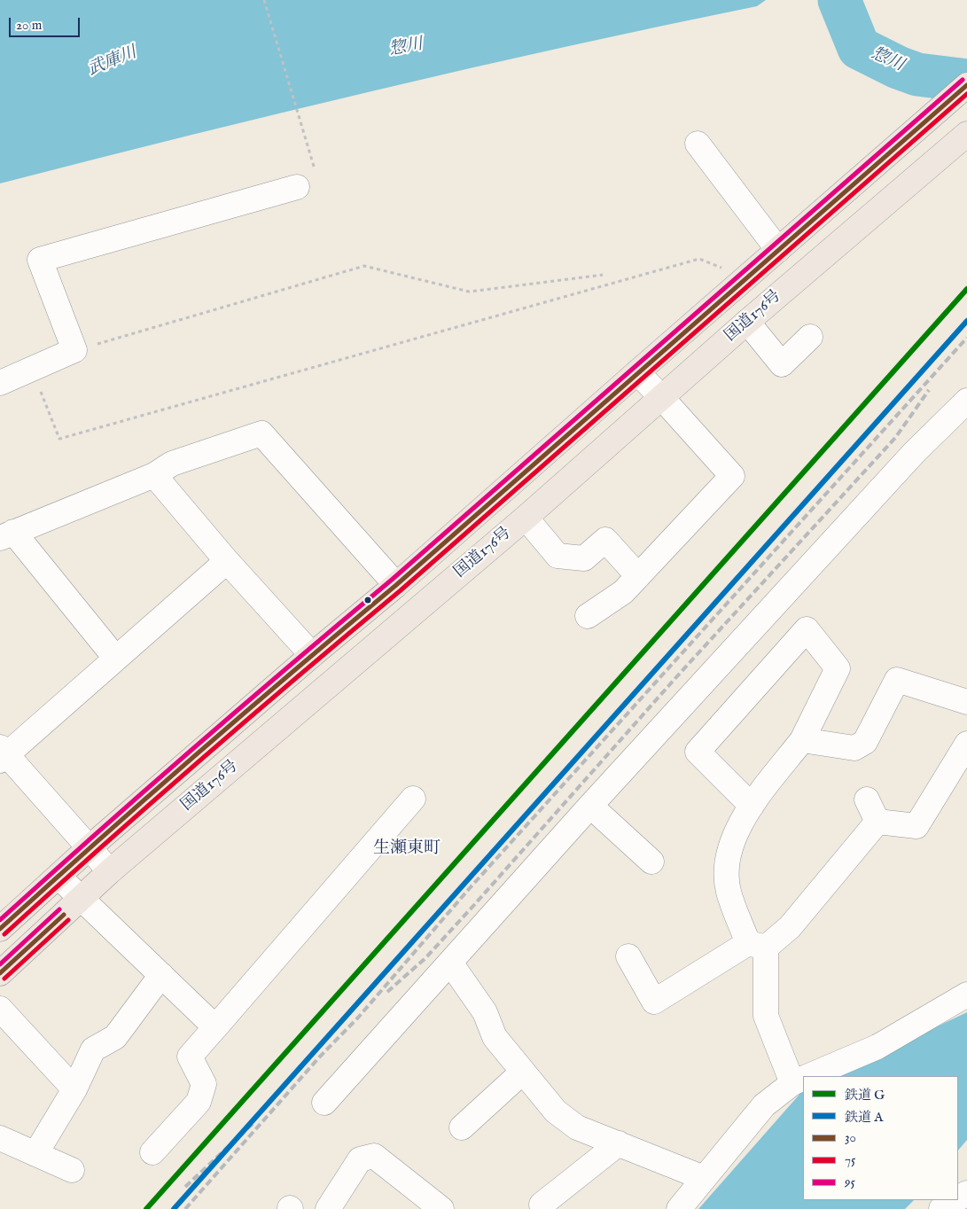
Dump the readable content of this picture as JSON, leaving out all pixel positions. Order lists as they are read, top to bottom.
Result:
{
  "streets": {
    "highway": ["国道176号"]
  },
  "districts": ["生瀬東町"],
  "water": ["惣川", "武庫川"],
  "lines": [
    "transit line 95",
    "transit line 30",
    "transit line 75",
    "rail line G",
    "rail line A"
  ],
  "legend": [
    "鉄道 G",
    "鉄道 A",
    "30",
    "75",
    "95"
  ],
  "scale_bar": "20 m"
}
